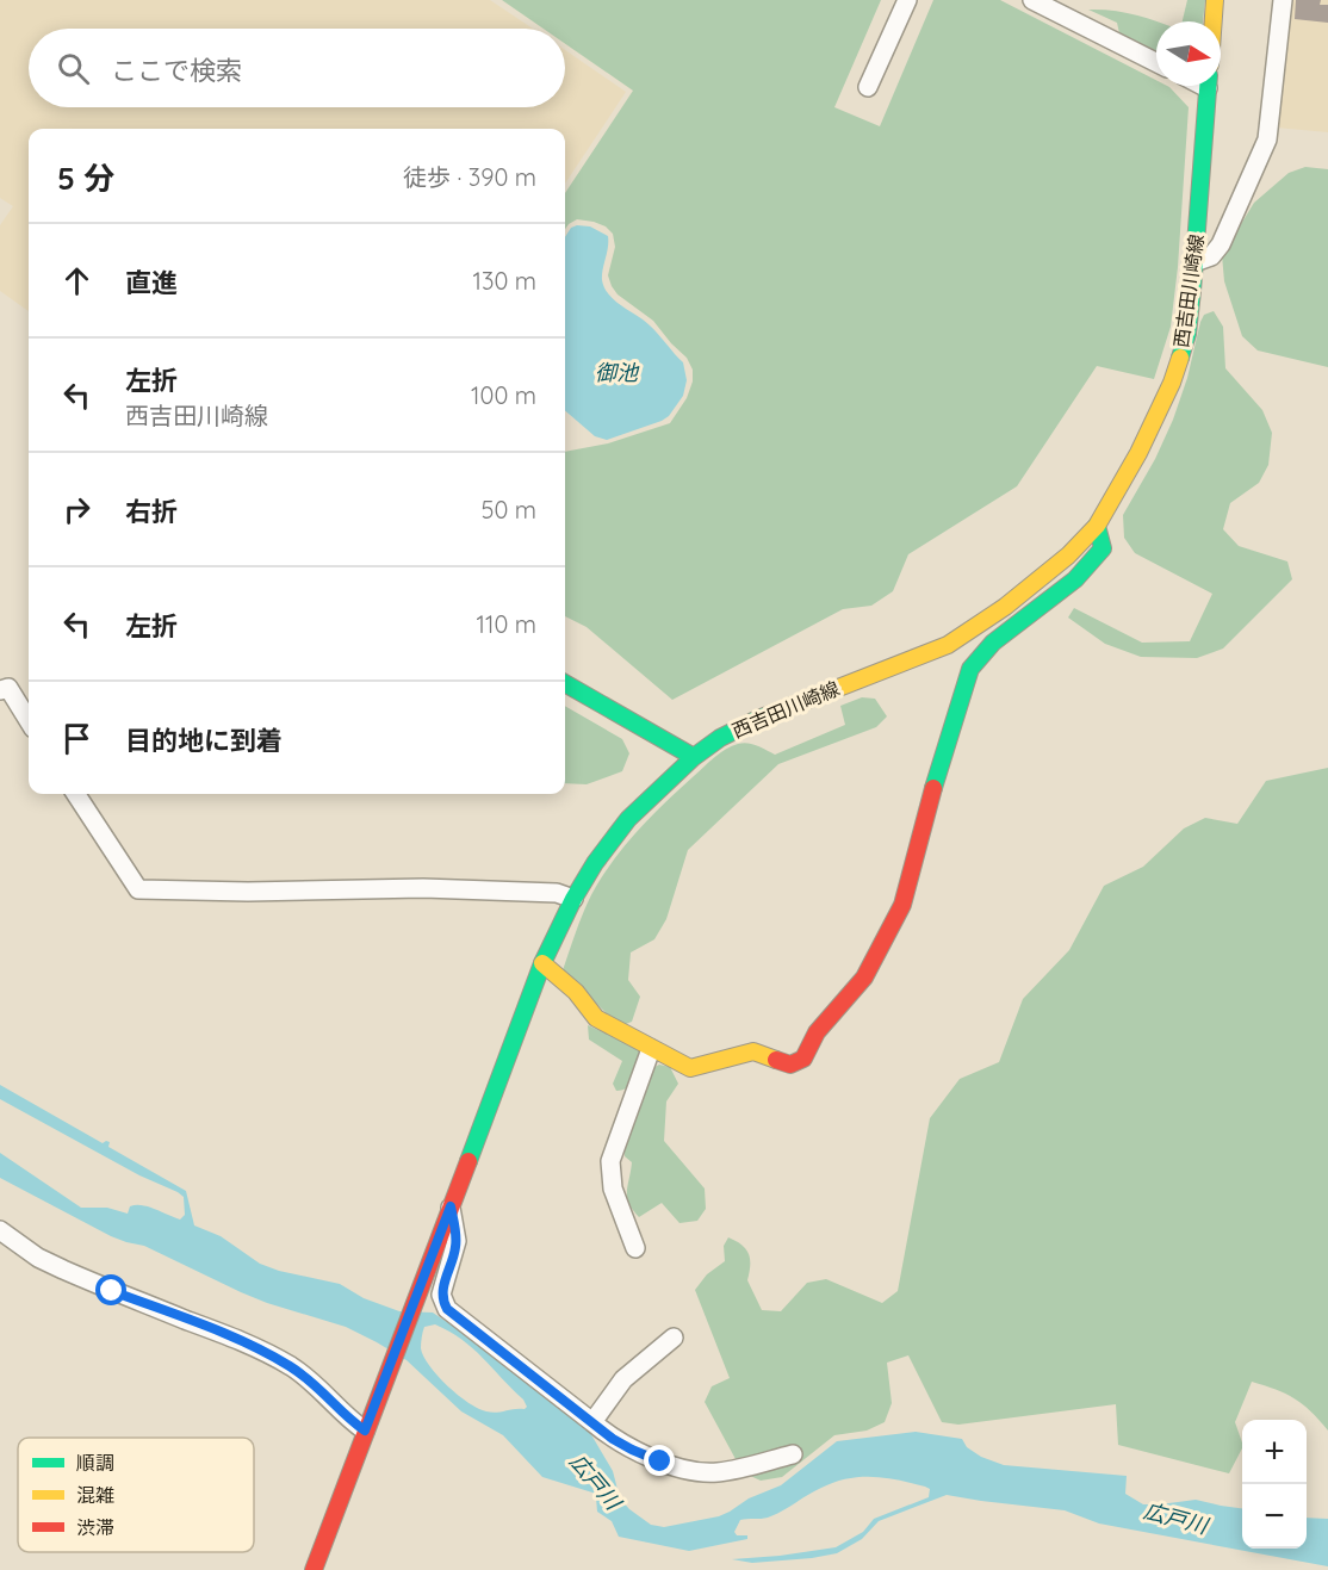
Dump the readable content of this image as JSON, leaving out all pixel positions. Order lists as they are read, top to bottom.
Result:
{
  "streets": {
    "main road": ["西吉田川崎線"]
  },
  "water": ["御池", "広戸川"],
  "legend": ["順調", "混雑", "渋滞"],
  "north": "right",
  "page": {
    "search": "ここで検索",
    "heading": ["5 分", "徒歩 · 390 m"],
    "list": [
      ["直進", "130 m"],
      ["左折", "西吉田川崎線", "100 m"],
      ["右折", "50 m"],
      ["左折", "110 m"],
      "目的地に到着"
    ],
    "map_buttons": ["+", "−"]
  }
}
